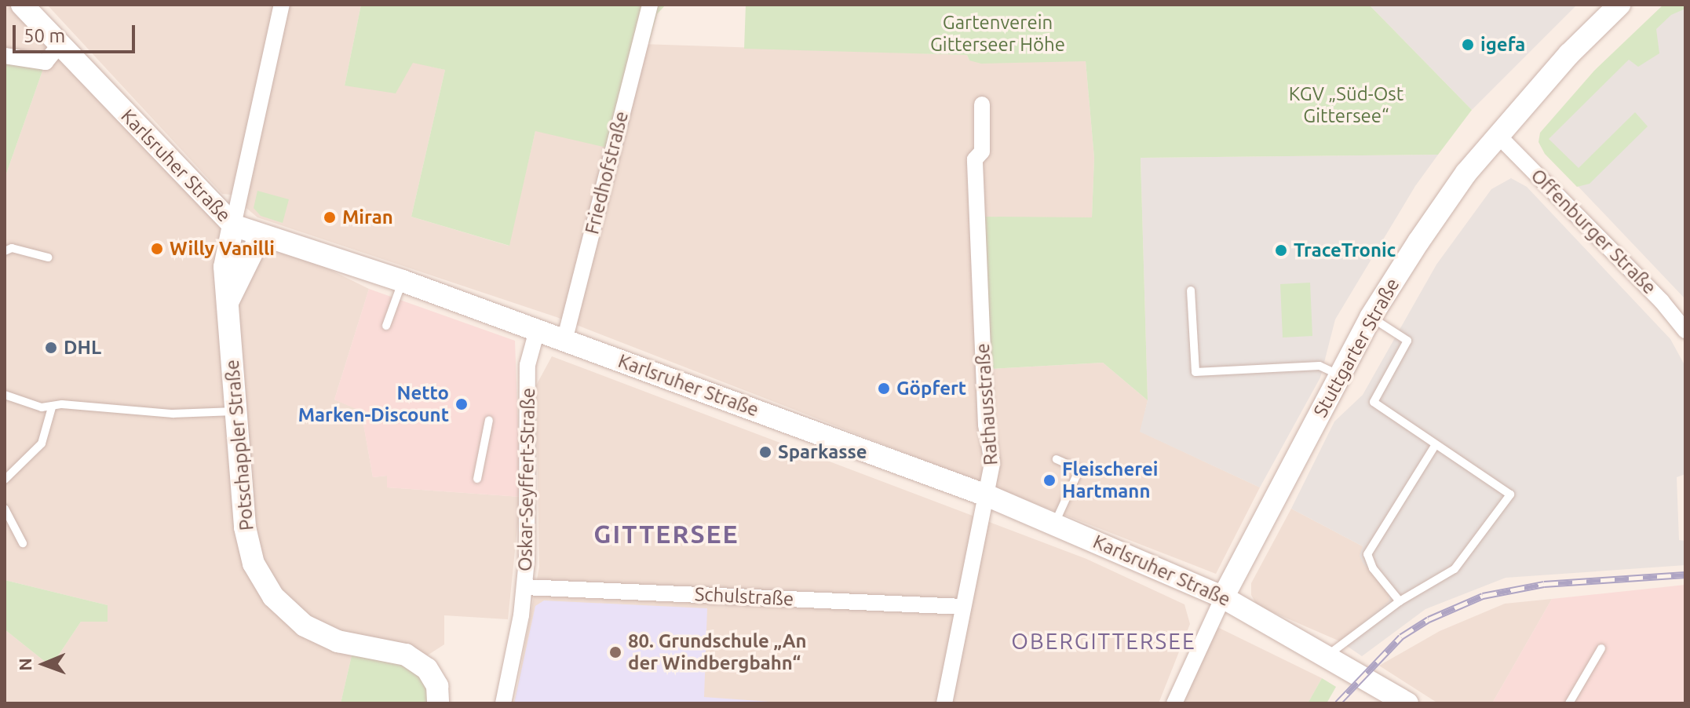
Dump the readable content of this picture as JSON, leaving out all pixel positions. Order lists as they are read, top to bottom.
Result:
{
  "streets": {
    "street": [
      "Karlsruher Straße",
      "Friedhofstraße",
      "Offenburger Straße",
      "Stuttgarter Straße",
      "Rathausstraße",
      "Potschappler Straße",
      "Oskar-Seyffert-Straße",
      "Schulstraße"
    ]
  },
  "crossings": [
    ["Karlsruher Straße", "Friedhofstraße"],
    ["Karlsruher Straße", "Stuttgarter Straße"],
    ["Karlsruher Straße", "Rathausstraße"],
    ["Karlsruher Straße", "Potschappler Straße"],
    ["Karlsruher Straße", "Oskar-Seyffert-Straße"],
    ["Offenburger Straße", "Stuttgarter Straße"],
    ["Rathausstraße", "Schulstraße"],
    ["Oskar-Seyffert-Straße", "Schulstraße"]
  ],
  "districts": ["GITTERSEE", "OBERGITTERSEE"],
  "parks": ["Gartenverein Gitterseer Höhe", "KGV „Süd-Ost Gittersee“"],
  "places": [
    "igefa",
    "Miran",
    "Willy Vanilli",
    "TraceTronic",
    "DHL",
    "Göpfert",
    "Netto Marken-Discount",
    "Sparkasse",
    "Fleischerei Hartmann",
    "80. Grundschule „An der Windbergbahn“"
  ],
  "scale_bar": "50 m",
  "north": "left"
}
